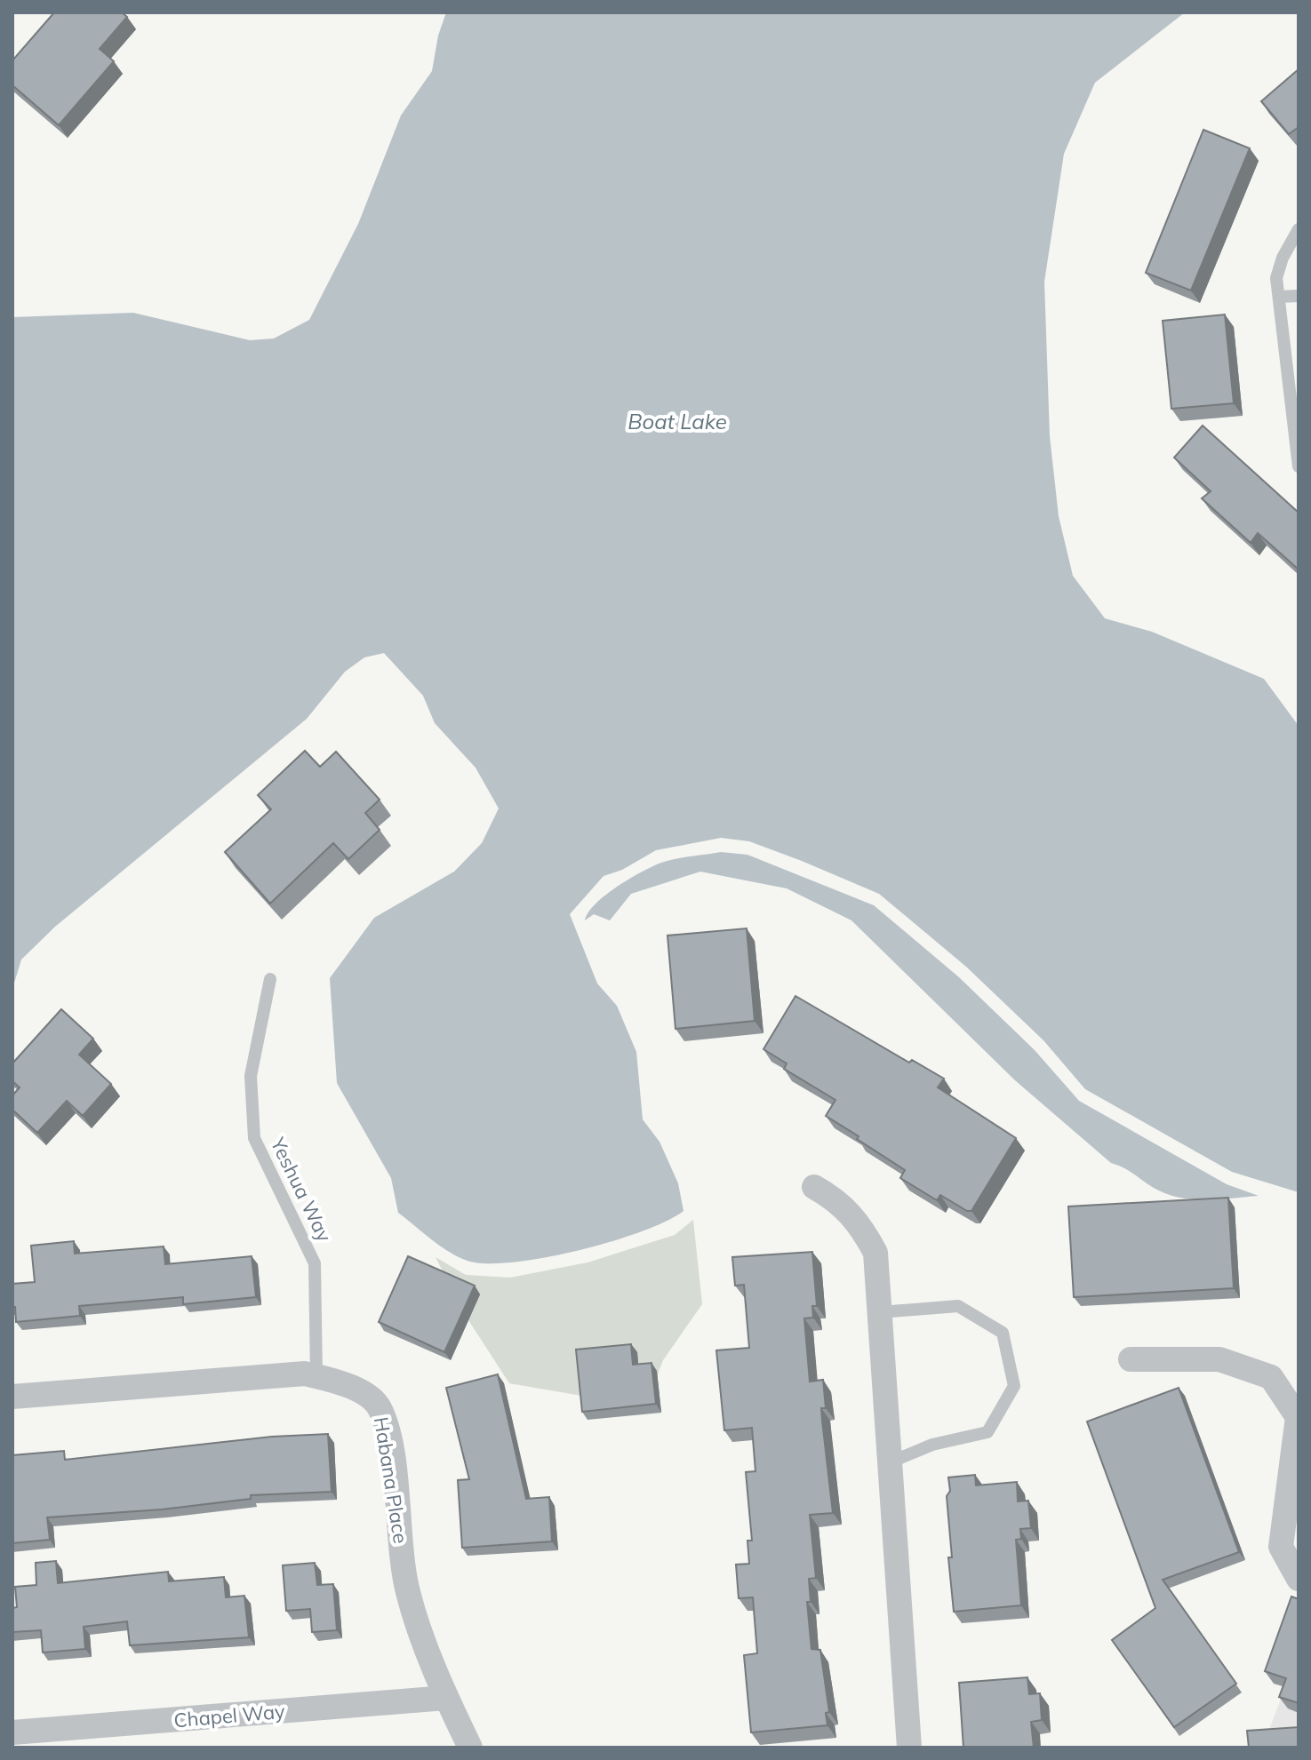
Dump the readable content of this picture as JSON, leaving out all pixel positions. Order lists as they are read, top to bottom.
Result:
{
  "streets": {
    "street": ["Habana Place", "Chapel Way"],
    "lane": ["Yeshua Way"]
  },
  "crossings": [
    ["Yeshua Way", "Habana Place"],
    ["Habana Place", "Chapel Way"]
  ],
  "water": ["Boat Lake"]
}
